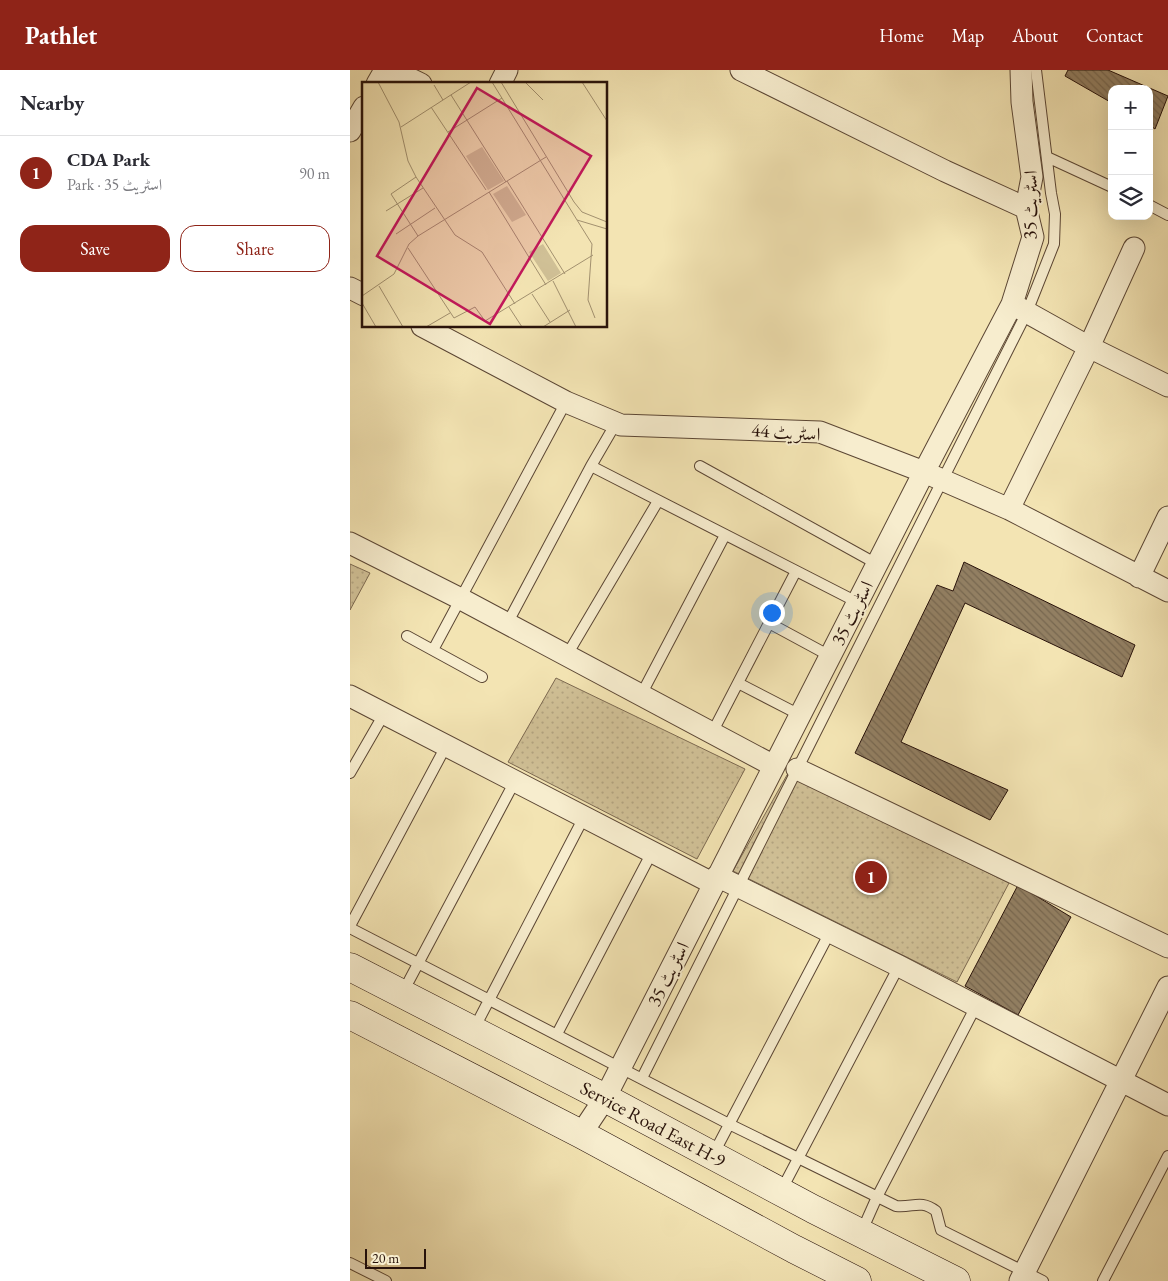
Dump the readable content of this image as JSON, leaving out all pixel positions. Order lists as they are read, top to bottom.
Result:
{
  "streets": {
    "main road": ["Service Road East H-9"],
    "street": ["اسٹریٹ 35", "اسٹریٹ 44"]
  },
  "crossings": [
    ["اسٹریٹ 35", "اسٹریٹ 44"],
    ["اسٹریٹ 35", "Service Road East H-9"]
  ],
  "scale_bar": "20 m",
  "page": {
    "header": "Pathlet",
    "nav": [
      "Home",
      "Map",
      "About",
      "Contact"
    ],
    "heading": "Nearby",
    "map_buttons": ["+", "−"],
    "list": [
      {
        "mark": "1",
        "name": "CDA Park",
        "note": "Park · اسٹریٹ 35",
        "value": "90 m"
      }
    ],
    "buttons": ["Save", "Share"],
    "pins": "1",
    "scale": "20 m"
  }
}
